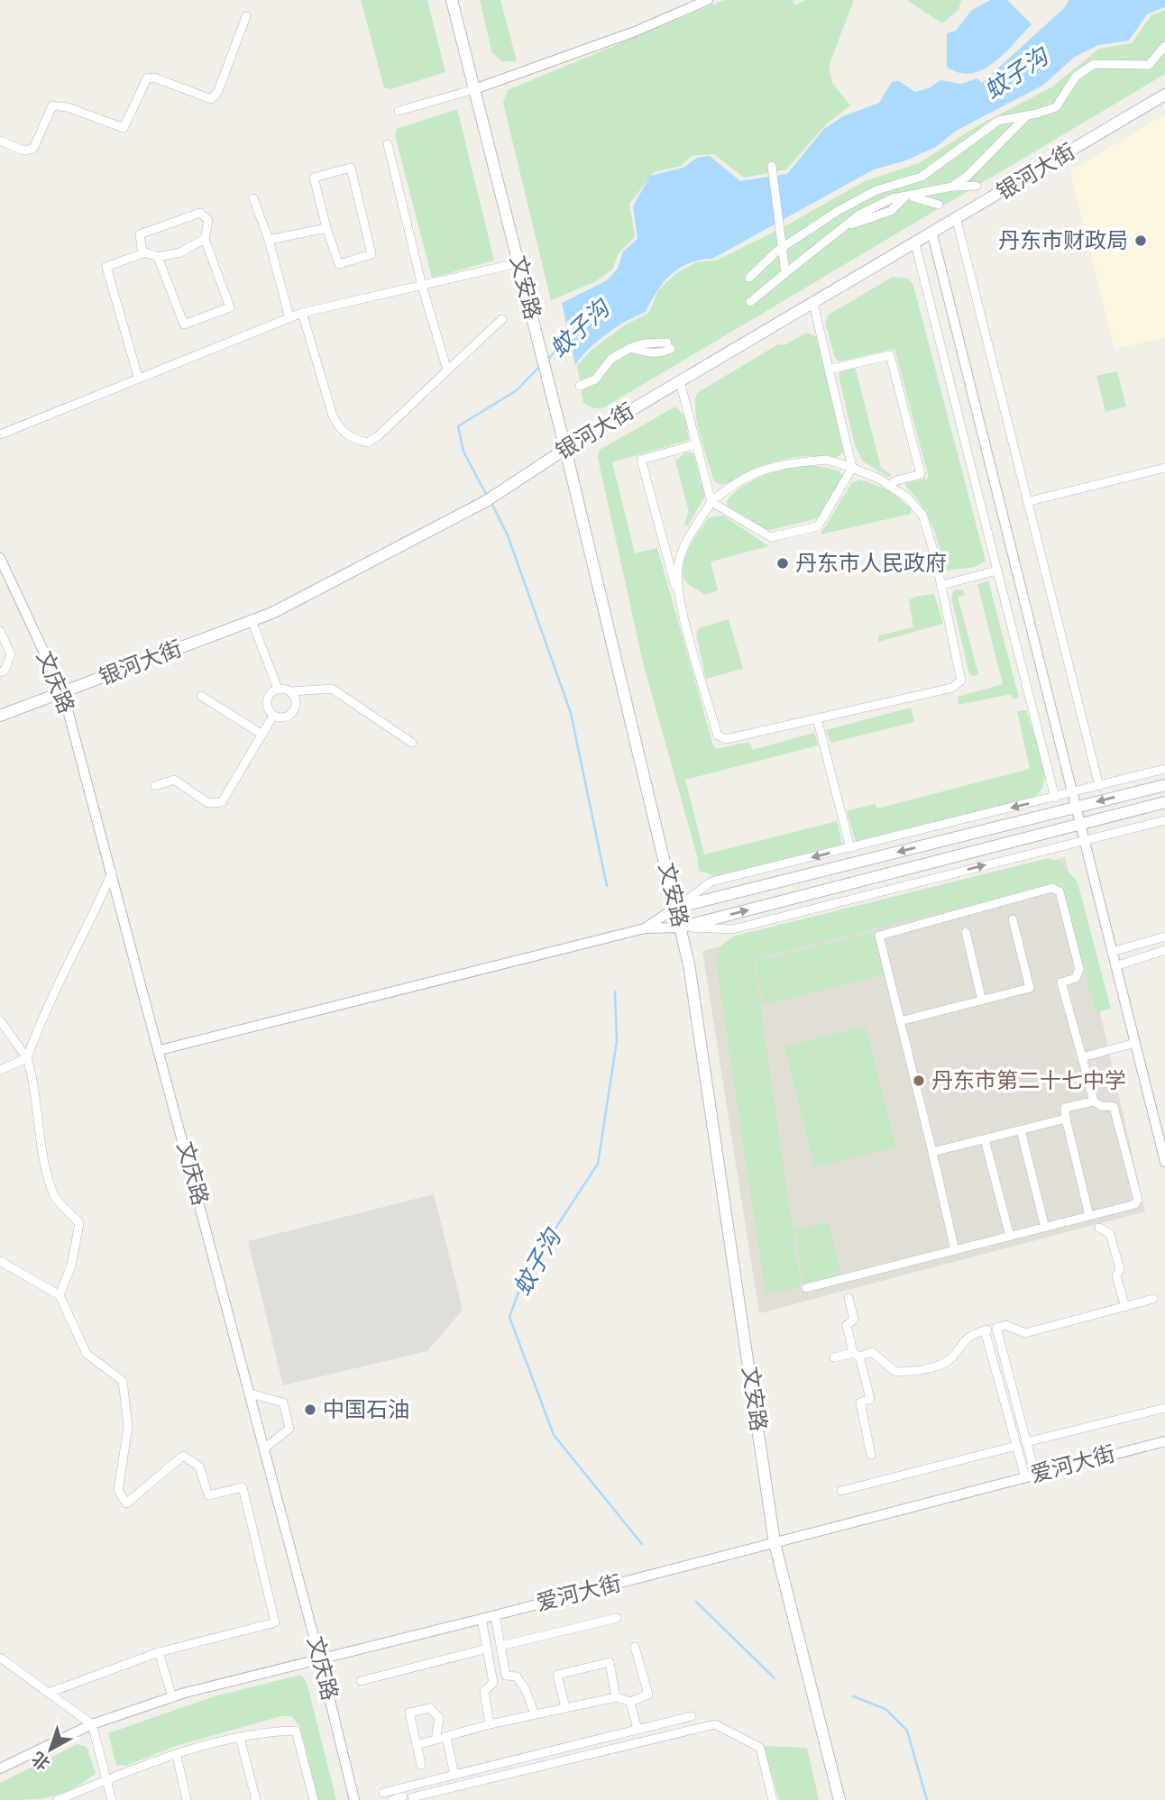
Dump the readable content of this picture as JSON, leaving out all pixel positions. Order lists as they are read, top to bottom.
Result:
{
  "streets": {
    "main road": ["银河大街", "文安路"],
    "street": ["文庆路", "爱河大街"]
  },
  "crossings": [
    ["银河大街", "文安路"],
    ["银河大街", "文庆路"],
    ["文安路", "爱河大街"],
    ["文庆路", "爱河大街"]
  ],
  "water": ["蚊子沟"],
  "places": [
    "丹东市财政局",
    "丹东市人民政府",
    "丹东市第二十七中学",
    "中国石油"
  ],
  "north": "bottom left"
}
